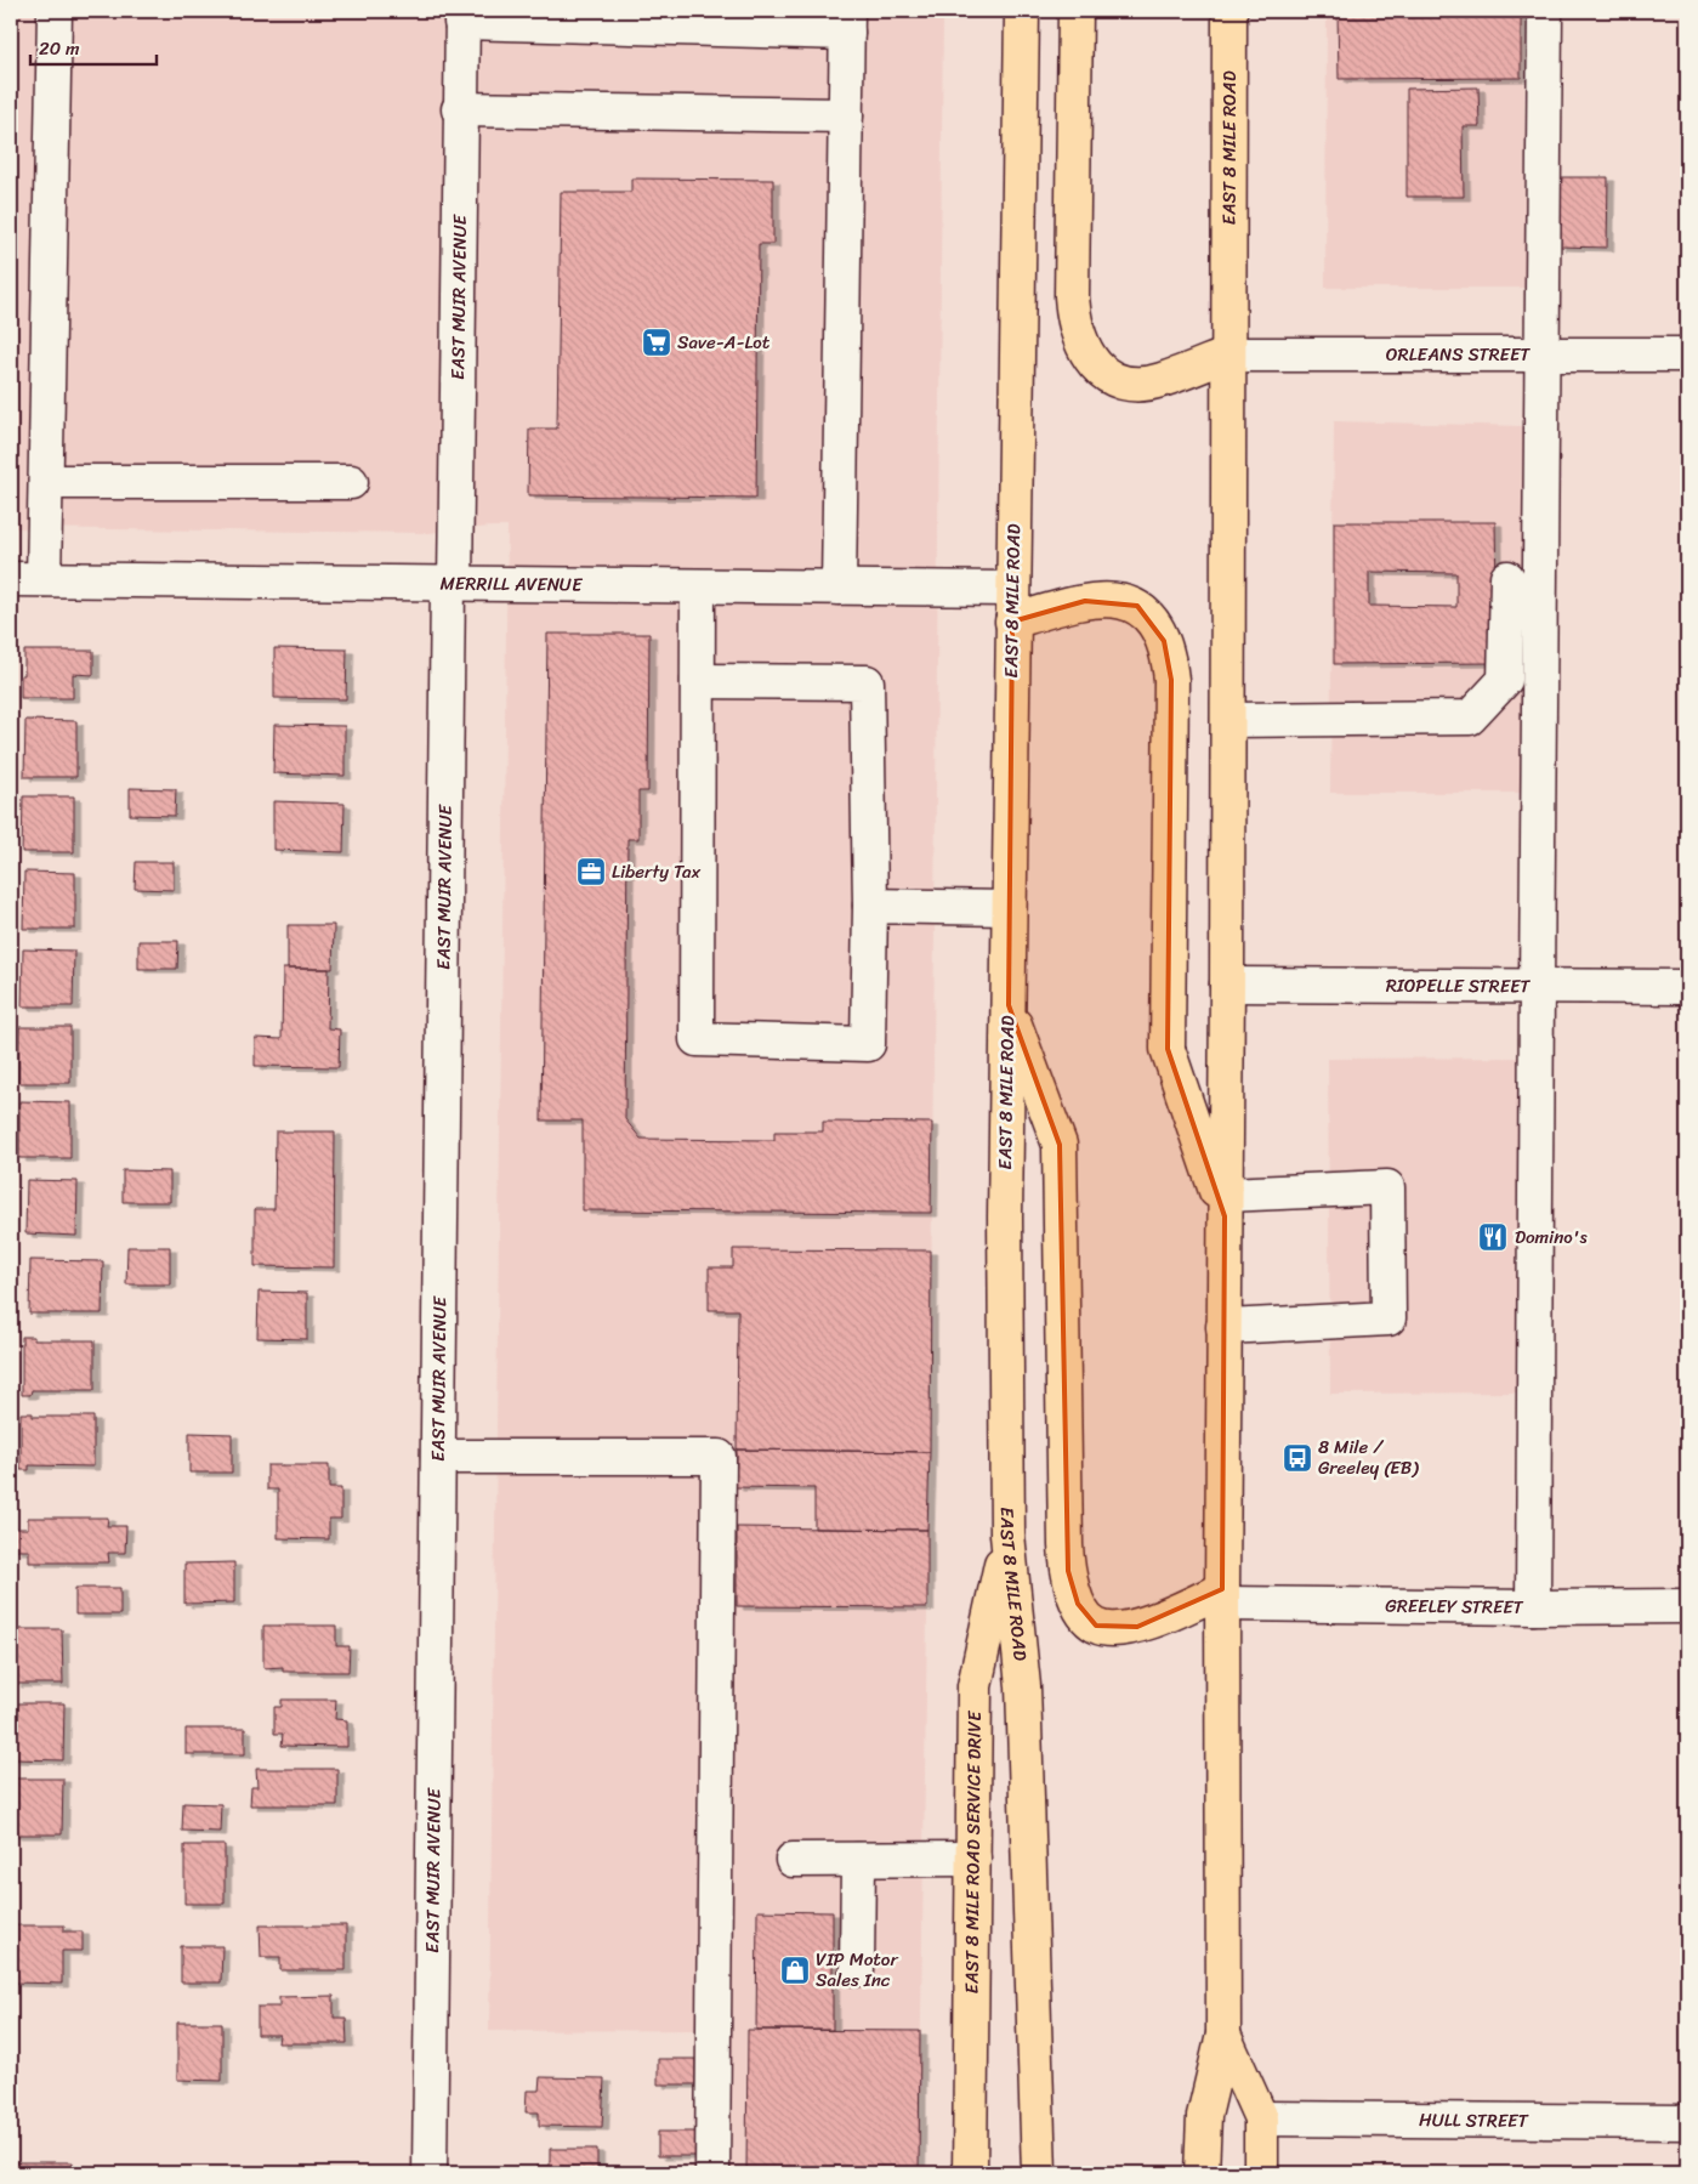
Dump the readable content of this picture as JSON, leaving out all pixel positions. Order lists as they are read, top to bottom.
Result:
{
  "streets": {
    "highway": ["EAST 8 MILE ROAD", "EAST 8 MILE ROAD SERVICE DRIVE"],
    "street": [
      "EAST MUIR AVENUE",
      "ORLEANS STREET",
      "MERRILL AVENUE",
      "RIOPELLE STREET",
      "GREELEY STREET",
      "HULL STREET"
    ]
  },
  "crossings": [
    ["EAST 8 MILE ROAD", "ORLEANS STREET"],
    ["EAST 8 MILE ROAD", "MERRILL AVENUE"],
    ["EAST 8 MILE ROAD", "RIOPELLE STREET"],
    ["EAST 8 MILE ROAD", "GREELEY STREET"],
    ["EAST 8 MILE ROAD", "EAST 8 MILE ROAD SERVICE DRIVE"],
    ["EAST 8 MILE ROAD", "HULL STREET"],
    ["EAST MUIR AVENUE", "MERRILL AVENUE"]
  ],
  "places": {
    "supermarket": ["Save-A-Lot"],
    "office": ["Liberty Tax"],
    "restaurant": ["Domino's"],
    "bus stop": ["8 Mile / Greeley (EB)"],
    "shop": ["VIP Motor Sales Inc"]
  },
  "scale_bar": "20 m"
}
